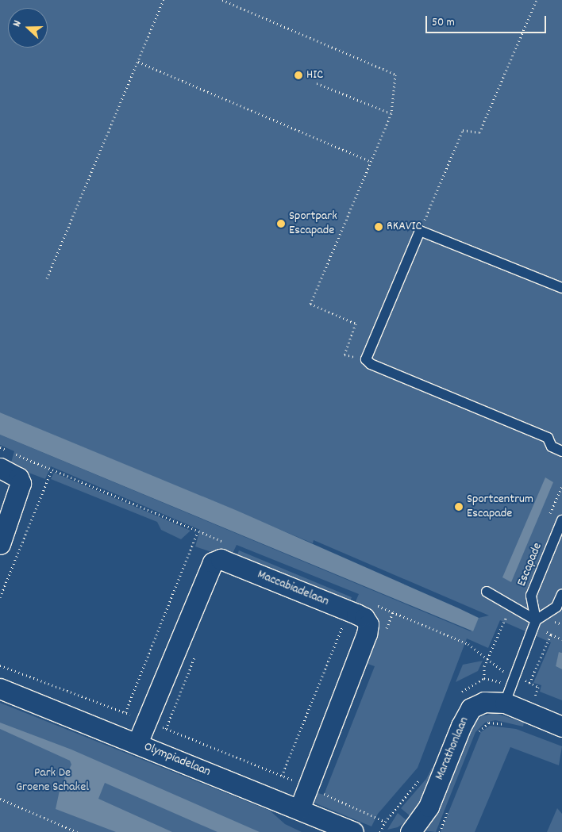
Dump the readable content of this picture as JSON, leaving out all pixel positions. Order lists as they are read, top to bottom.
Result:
{
  "streets": {
    "street": ["Maccabiadelaan", "Marathonlaan", "Olympiadelaan"],
    "lane": ["Escapade"]
  },
  "crossings": [
    ["Maccabiadelaan", "Olympiadelaan"]
  ],
  "parks": ["Park De Groene Schakel"],
  "places": [
    "HIC",
    "Sportpark Escapade",
    "RKAVIC",
    "Sportcentrum Escapade"
  ],
  "scale_bar": "50 m",
  "north": "left"
}
